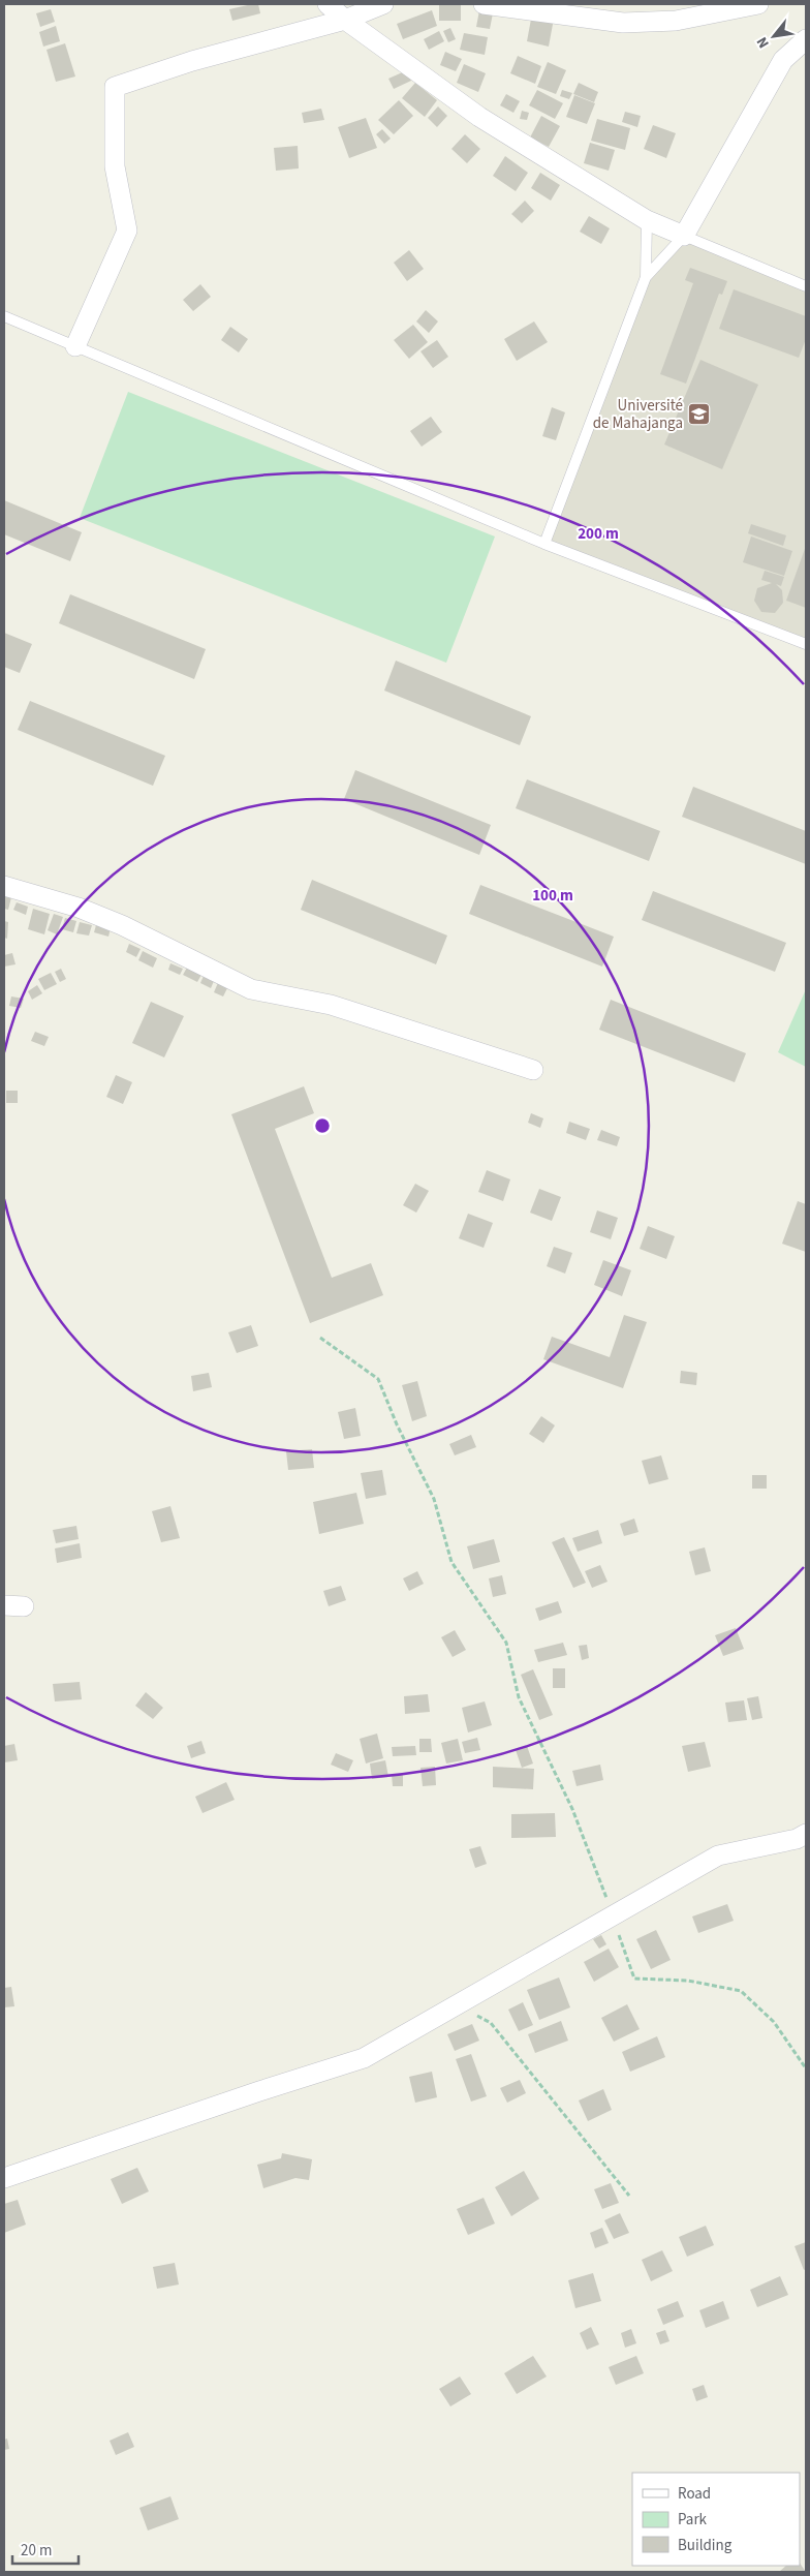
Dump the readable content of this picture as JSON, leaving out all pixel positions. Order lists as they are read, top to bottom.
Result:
{
  "places": {
    "school or university": ["Université de Mahajanga"]
  },
  "legend": ["Road", "Park", "Building"],
  "scale_bar": "20 m",
  "north": "bottom left",
  "rings": ["200 m", "100 m"]
}
